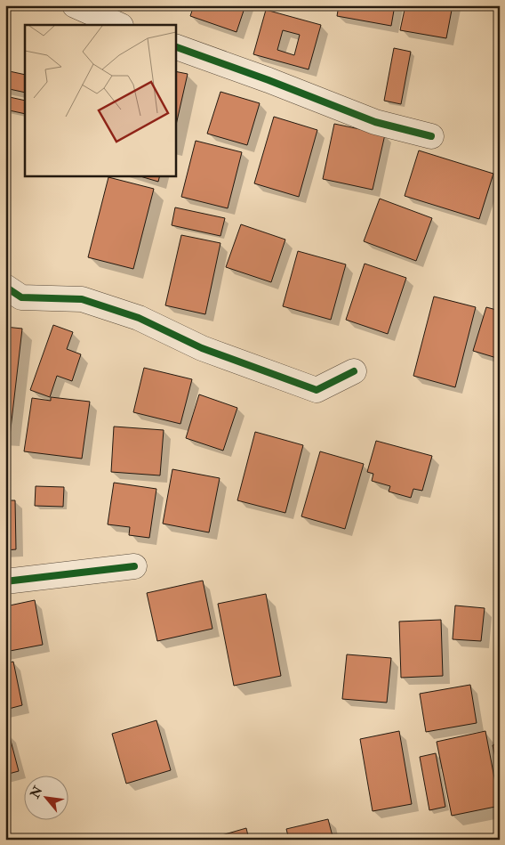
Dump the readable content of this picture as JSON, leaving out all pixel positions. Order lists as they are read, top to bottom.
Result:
{
  "north": "top left"
}
